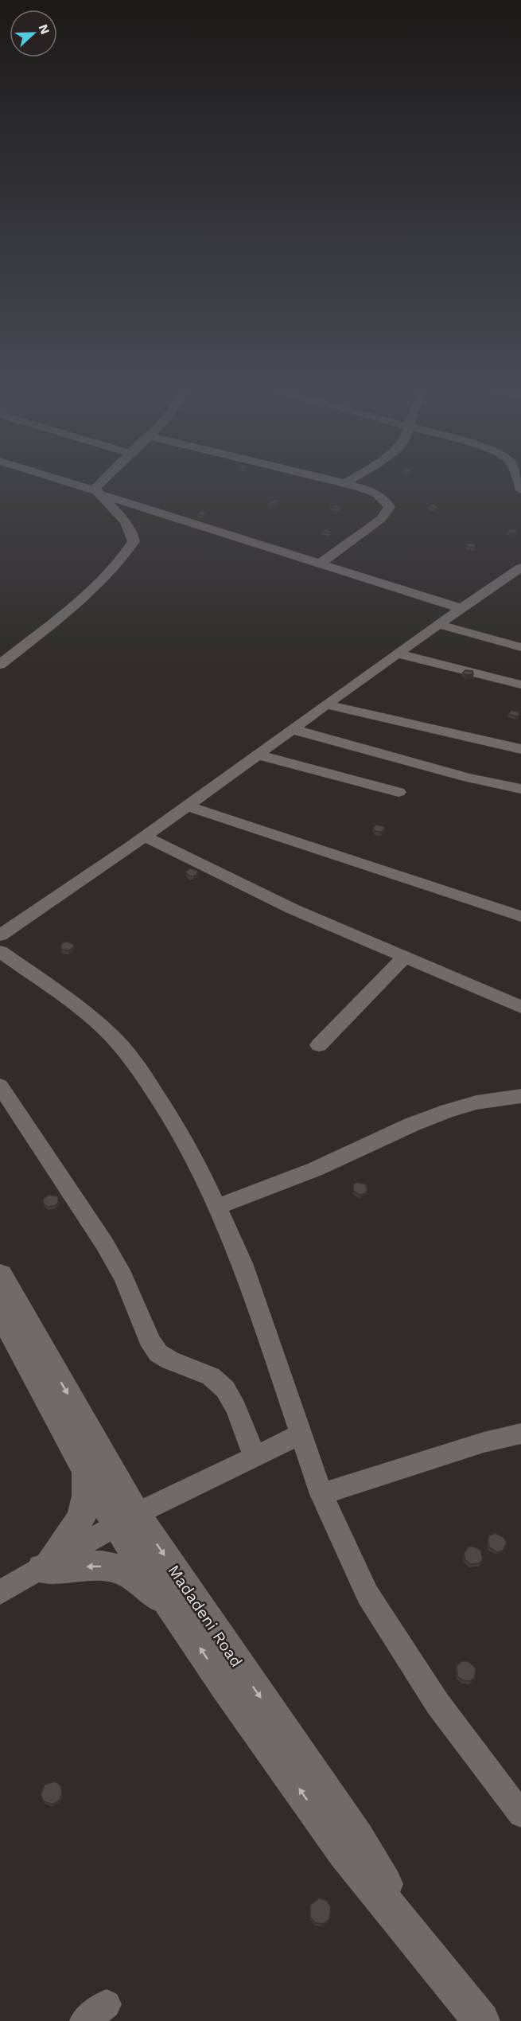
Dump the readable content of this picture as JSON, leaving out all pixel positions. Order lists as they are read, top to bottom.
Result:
{
  "streets": {
    "street": ["Madadeni Road"]
  },
  "north": "right"
}
